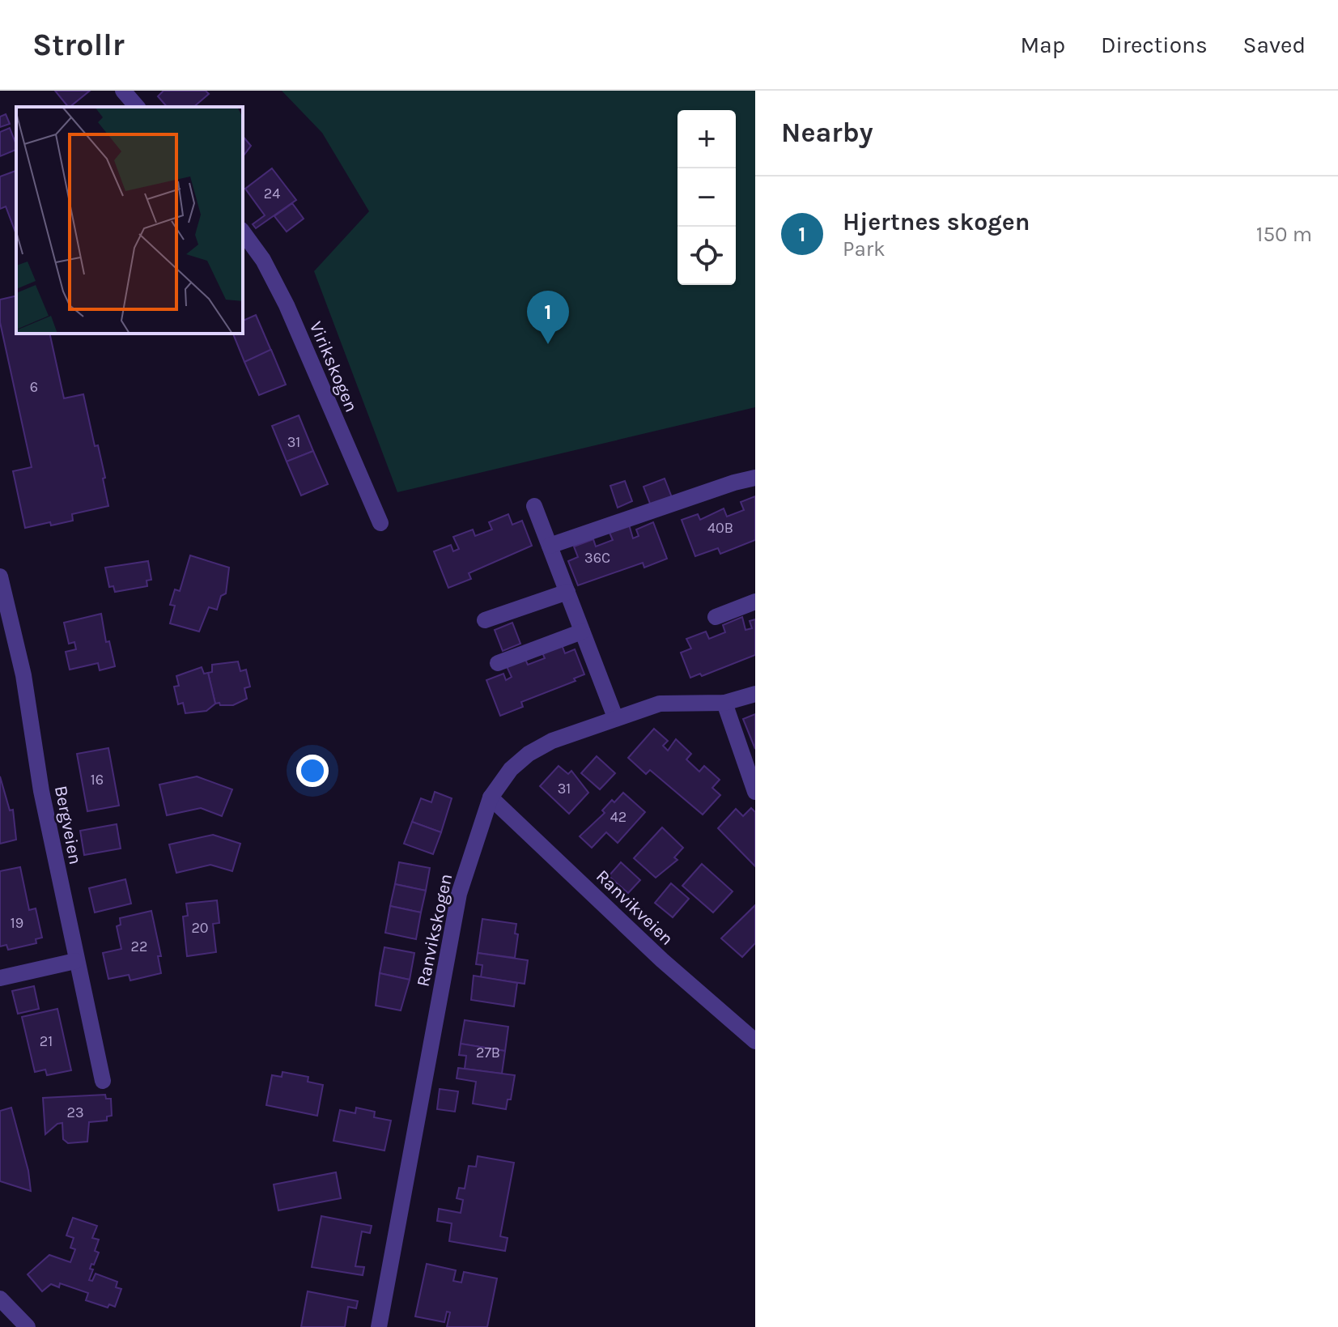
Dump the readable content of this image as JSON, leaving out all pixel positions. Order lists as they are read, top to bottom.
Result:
{
  "streets": {
    "street": [
      "Virikskogen",
      "Bergveien",
      "Ranvikveien",
      "Ranvikskogen"
    ]
  },
  "crossings": [
    ["Ranvikveien", "Ranvikskogen"]
  ],
  "house_numbers": [
    "24",
    "6",
    "31",
    "40B",
    "36C",
    "16",
    "31",
    "42",
    "19",
    "20",
    "22",
    "21",
    "27B",
    "23"
  ],
  "page": {
    "header": "Strollr",
    "nav": ["Map", "Directions", "Saved"],
    "heading": "Nearby",
    "map_buttons": ["+", "−"],
    "list": [
      {
        "mark": "1",
        "name": "Hjertnes skogen",
        "note": "Park",
        "value": "150 m"
      }
    ],
    "pins": "1"
  }
}
